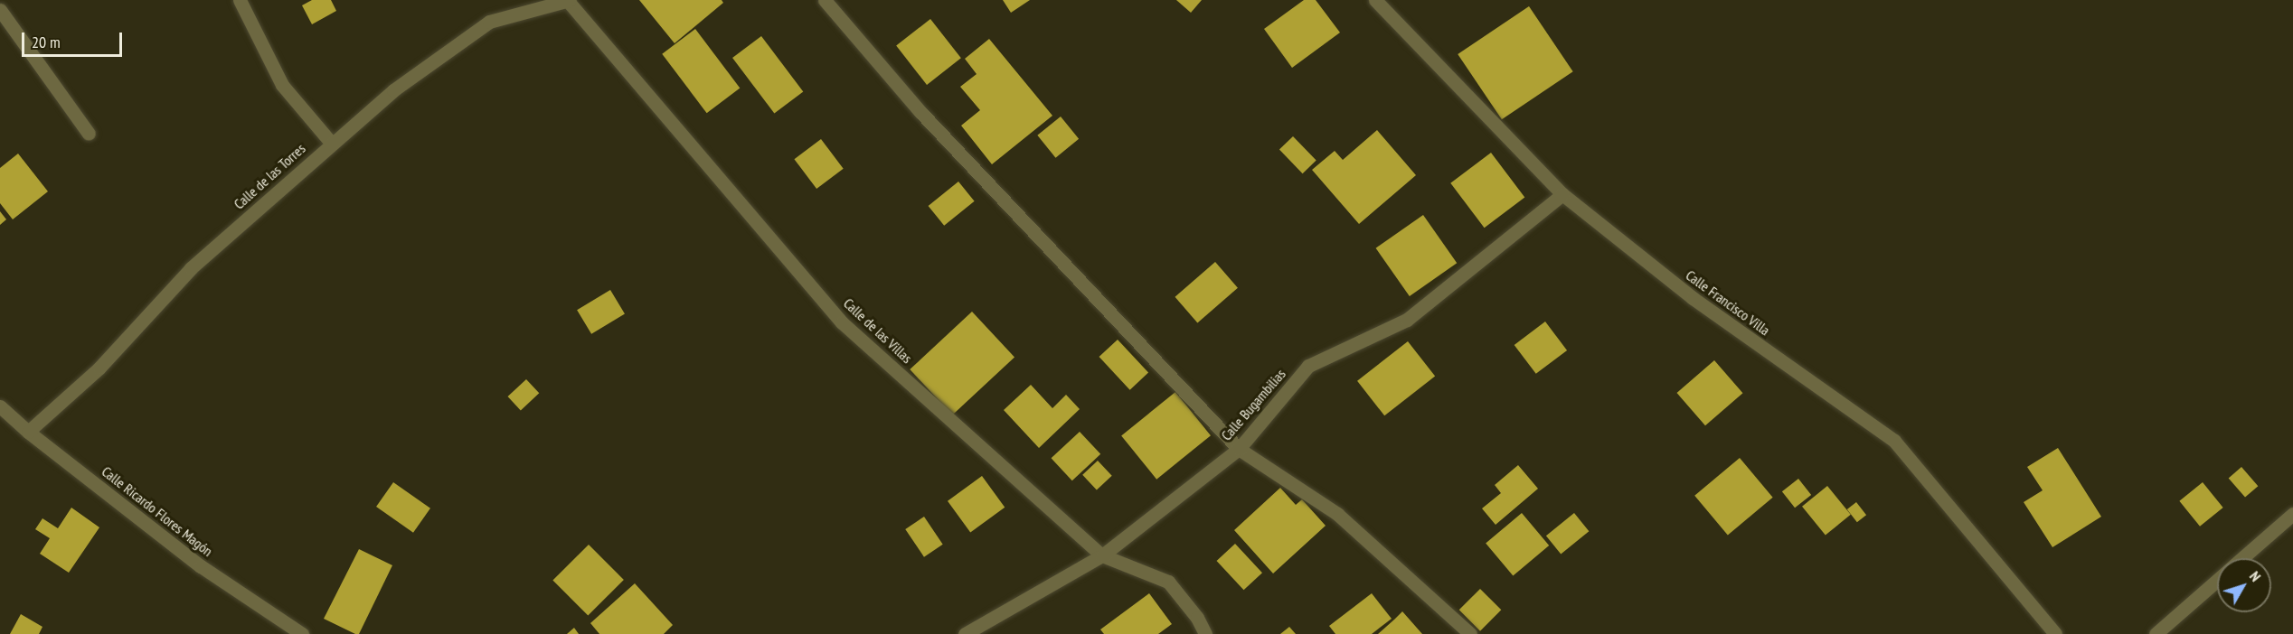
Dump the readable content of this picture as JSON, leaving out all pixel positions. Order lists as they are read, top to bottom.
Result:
{
  "streets": {
    "street": [
      "Calle de las Torres",
      "Calle Francisco Villa",
      "Calle de las Villas",
      "Calle Bugambilias",
      "Calle Ricardo Flores Magón"
    ]
  },
  "crossings": [
    ["Calle de las Torres", "Calle de las Villas"],
    ["Calle de las Torres", "Calle Ricardo Flores Magón"],
    ["Calle Francisco Villa", "Calle Bugambilias"],
    ["Calle de las Villas", "Calle Bugambilias"]
  ],
  "scale_bar": "20 m",
  "north": "top right"
}
